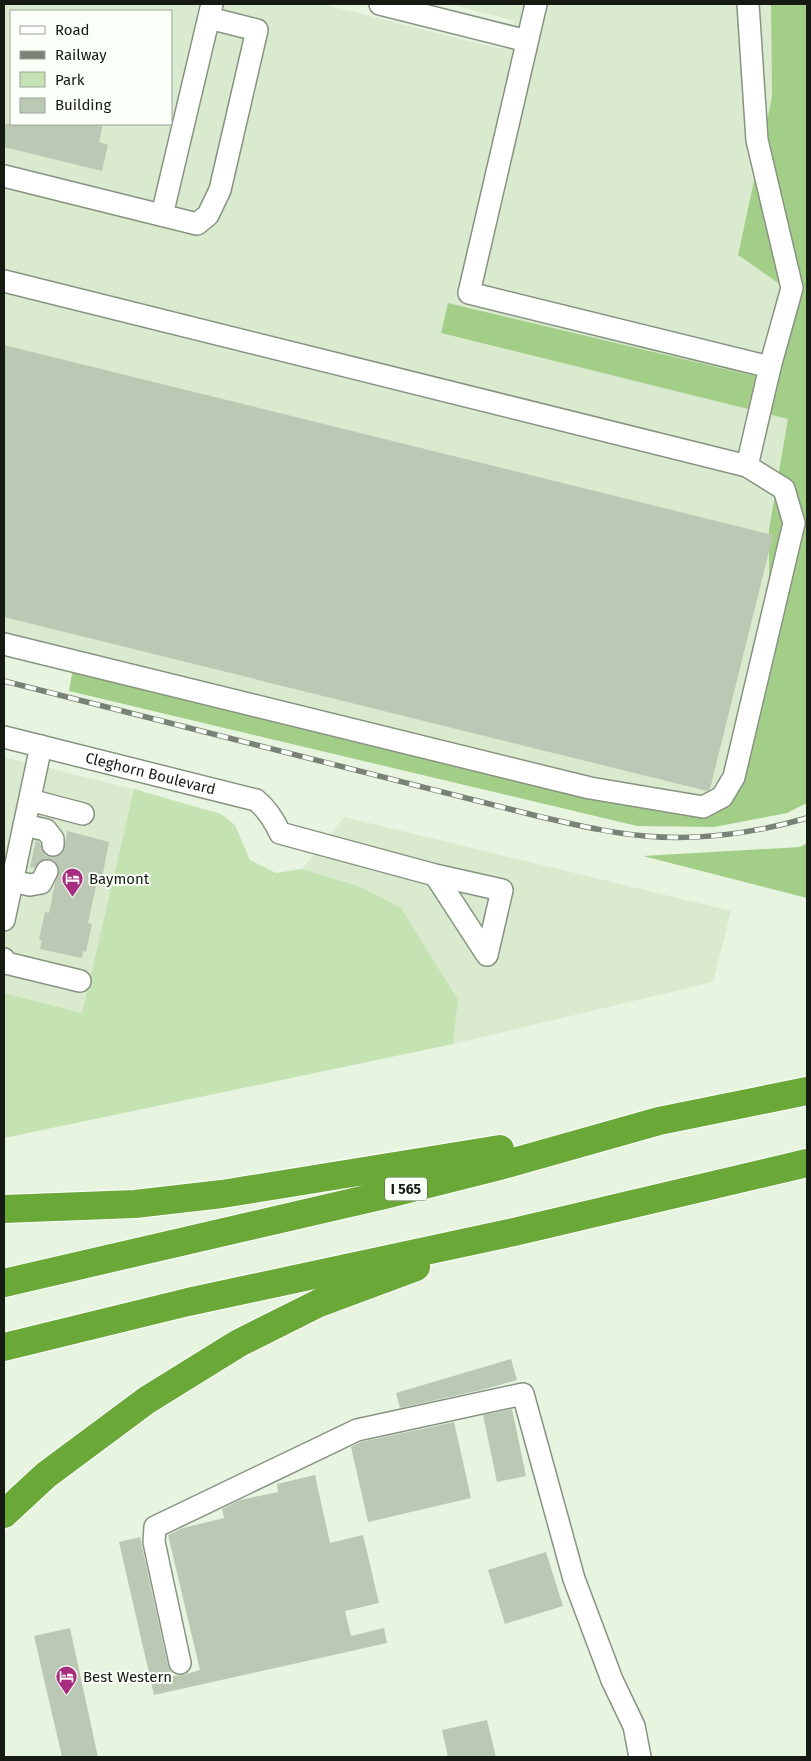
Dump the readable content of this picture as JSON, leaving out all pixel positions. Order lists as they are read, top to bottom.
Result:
{
  "streets": {
    "highway": ["I 565"],
    "street": ["Cleghorn Boulevard"]
  },
  "places": {
    "hotel": ["Baymont", "Best Western"]
  },
  "legend": [
    "Road",
    "Railway",
    "Park",
    "Building"
  ]
}
